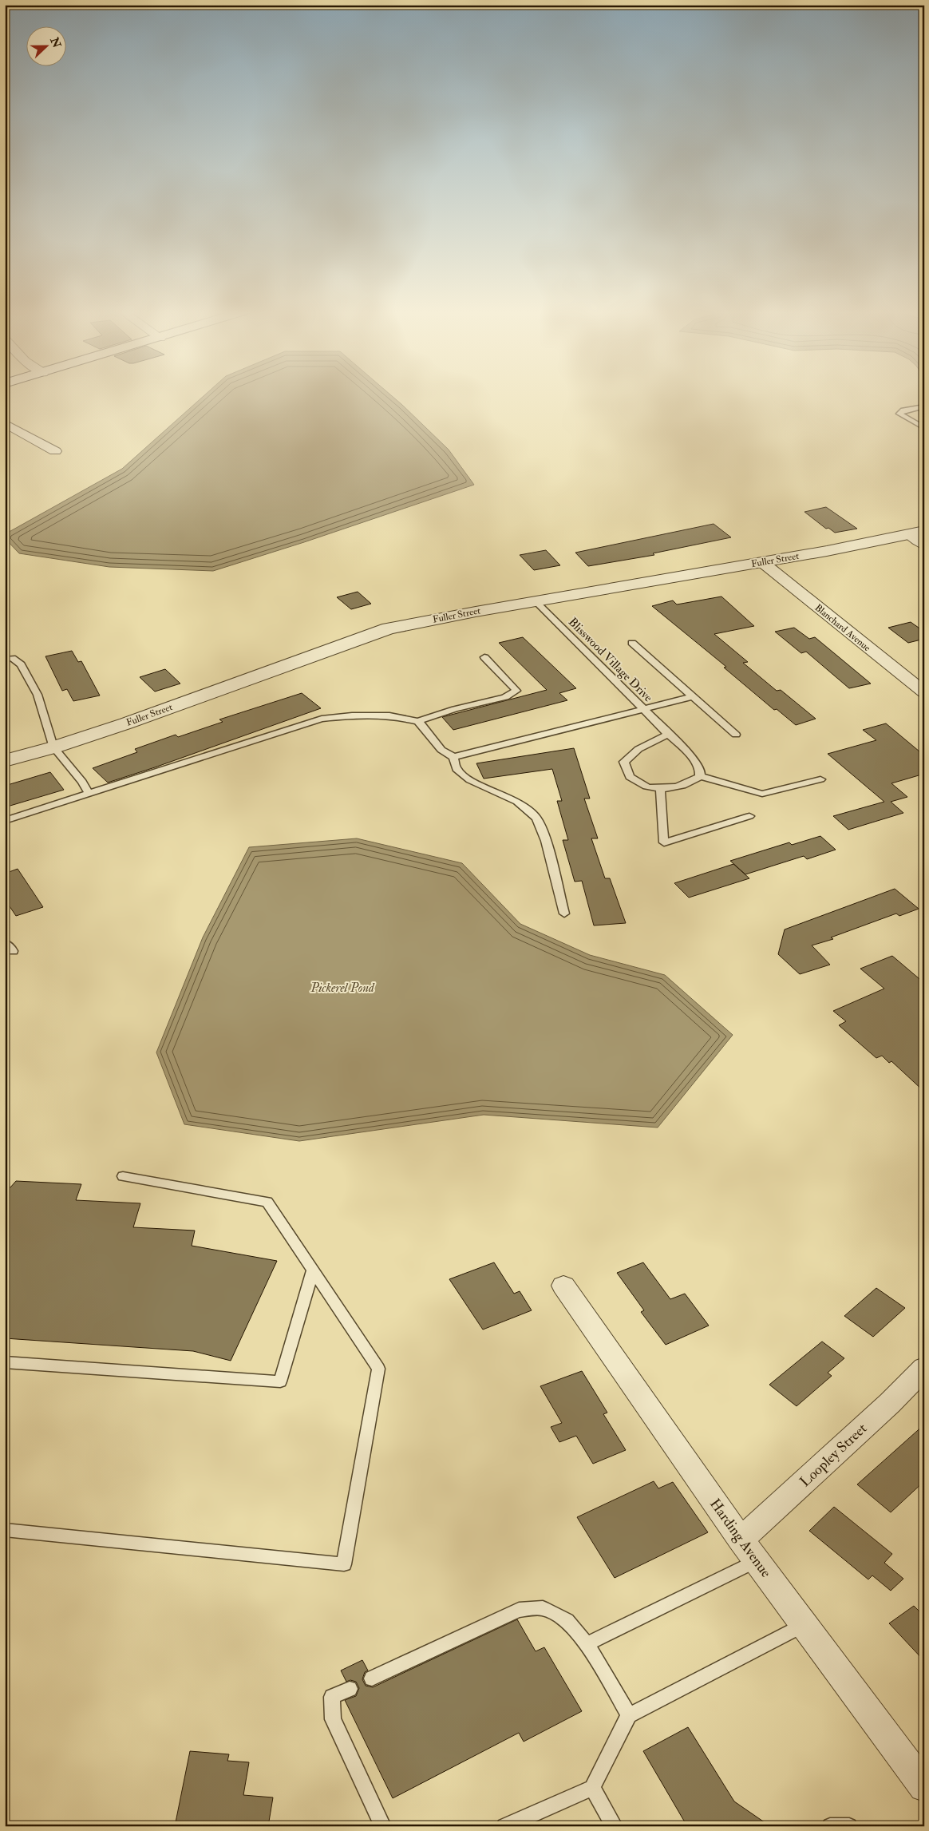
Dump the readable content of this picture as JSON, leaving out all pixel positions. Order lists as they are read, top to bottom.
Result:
{
  "streets": {
    "street": [
      "Fuller Street",
      "Blanchard Avenue",
      "Loopley Street",
      "Harding Avenue"
    ],
    "lane": ["Blisswood Village Drive"]
  },
  "crossings": [
    ["Fuller Street", "Blanchard Avenue"],
    ["Fuller Street", "Blisswood Village Drive"],
    ["Loopley Street", "Harding Avenue"]
  ],
  "water": ["Pickerel Pond"],
  "north": "right"
}
